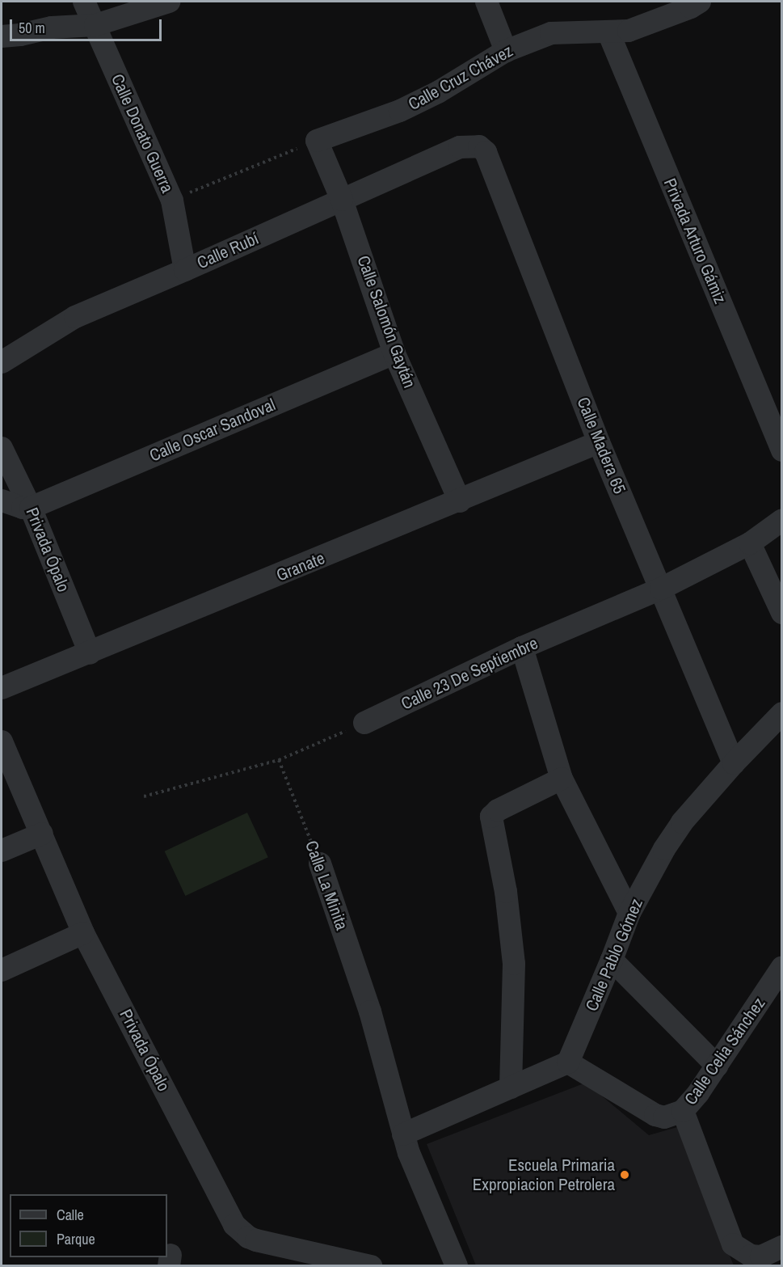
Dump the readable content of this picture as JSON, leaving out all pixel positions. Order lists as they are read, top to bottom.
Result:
{
  "streets": {
    "street": [
      "Calle Cruz Chávez",
      "Calle Donato Guerra",
      "Privada Arturo Gámiz",
      "Calle Rubí",
      "Calle Salomón Gaytán",
      "Calle Oscar Sandoval",
      "Calle Madera 65",
      "Privada Ópalo",
      "Granate",
      "Calle 23 De Septiembre",
      "Calle La Minita",
      "Calle Pablo Gómez",
      "Calle Celia Sánchez"
    ]
  },
  "crossings": [
    ["Calle Cruz Chávez", "Privada Arturo Gámiz"],
    ["Calle Cruz Chávez", "Calle Salomón Gaytán"],
    ["Calle Donato Guerra", "Calle Rubí"],
    ["Calle Rubí", "Calle Salomón Gaytán"],
    ["Calle Rubí", "Calle Madera 65"],
    ["Calle Salomón Gaytán", "Calle Oscar Sandoval"],
    ["Calle Salomón Gaytán", "Granate"],
    ["Calle Oscar Sandoval", "Privada Ópalo"],
    ["Calle Madera 65", "Granate"],
    ["Calle Madera 65", "Calle 23 De Septiembre"],
    ["Calle Madera 65", "Calle Pablo Gómez"],
    ["Privada Ópalo", "Granate"]
  ],
  "places": ["Escuela Primaria Expropiacion Petrolera"],
  "legend": ["Calle", "Parque"],
  "scale_bar": "50 m"
}
